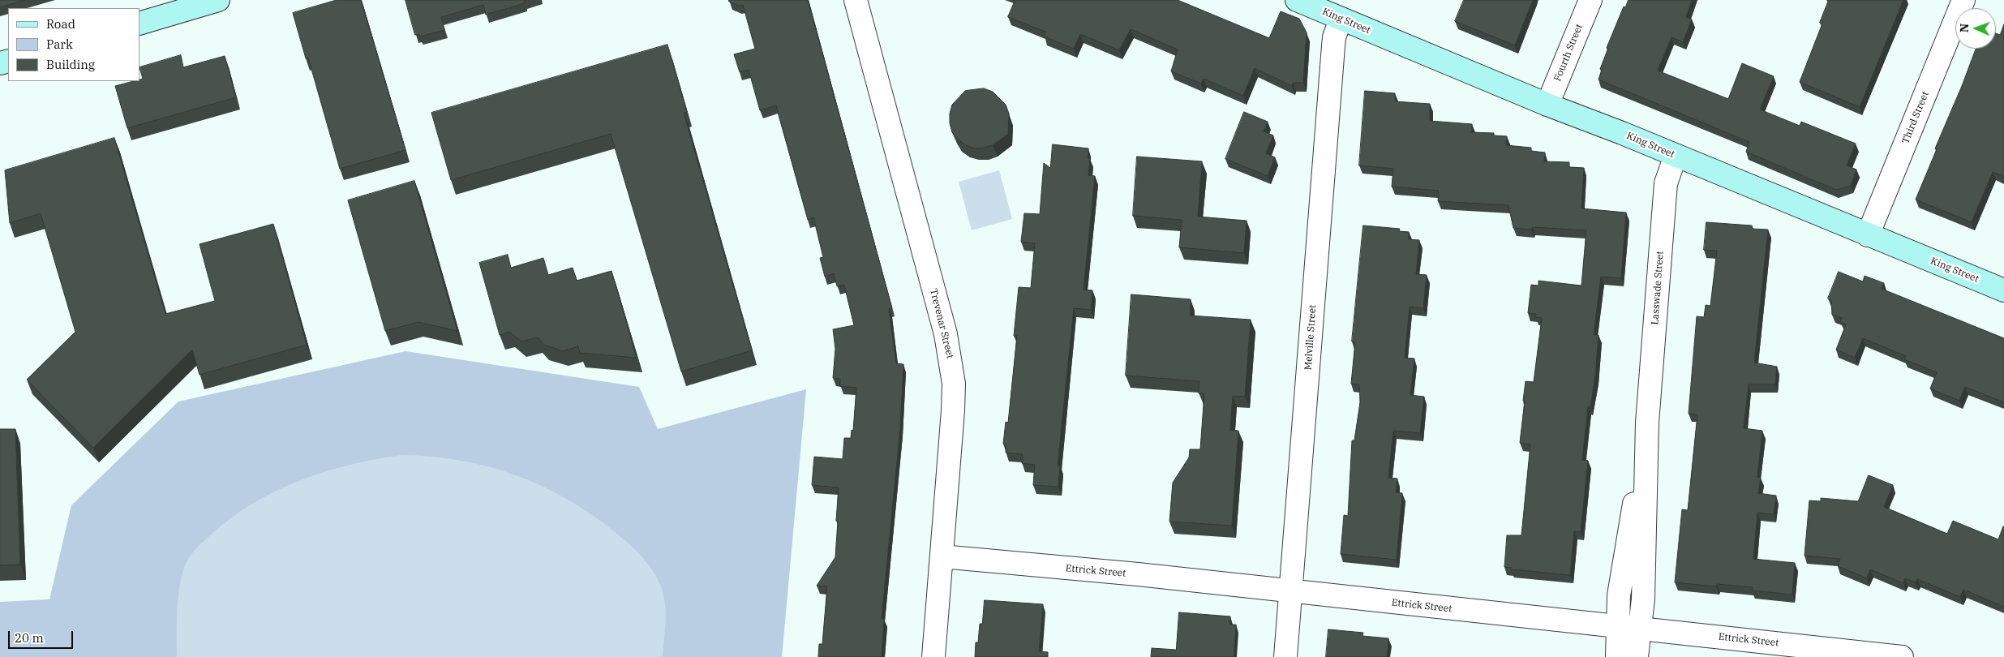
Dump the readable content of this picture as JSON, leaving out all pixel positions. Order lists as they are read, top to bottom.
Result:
{
  "streets": {
    "main road": ["King Street"],
    "street": [
      "Fourth Street",
      "Third Street",
      "Lasswade Street",
      "Trevenar Street",
      "Melville Street",
      "Ettrick Street"
    ]
  },
  "crossings": [
    ["King Street", "Fourth Street"],
    ["King Street", "Third Street"],
    ["King Street", "Lasswade Street"],
    ["King Street", "Melville Street"],
    ["Lasswade Street", "Ettrick Street"],
    ["Trevenar Street", "Ettrick Street"],
    ["Melville Street", "Ettrick Street"]
  ],
  "legend": ["Road", "Park", "Building"],
  "scale_bar": "20 m",
  "north": "left"
}
